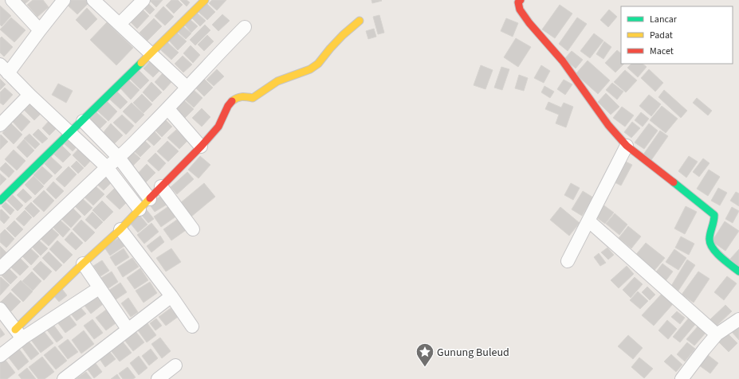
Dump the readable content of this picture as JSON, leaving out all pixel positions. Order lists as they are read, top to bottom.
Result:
{
  "places": {
    "place": ["Gunung Buleud"]
  },
  "legend": ["Lancar", "Padat", "Macet"]
}
